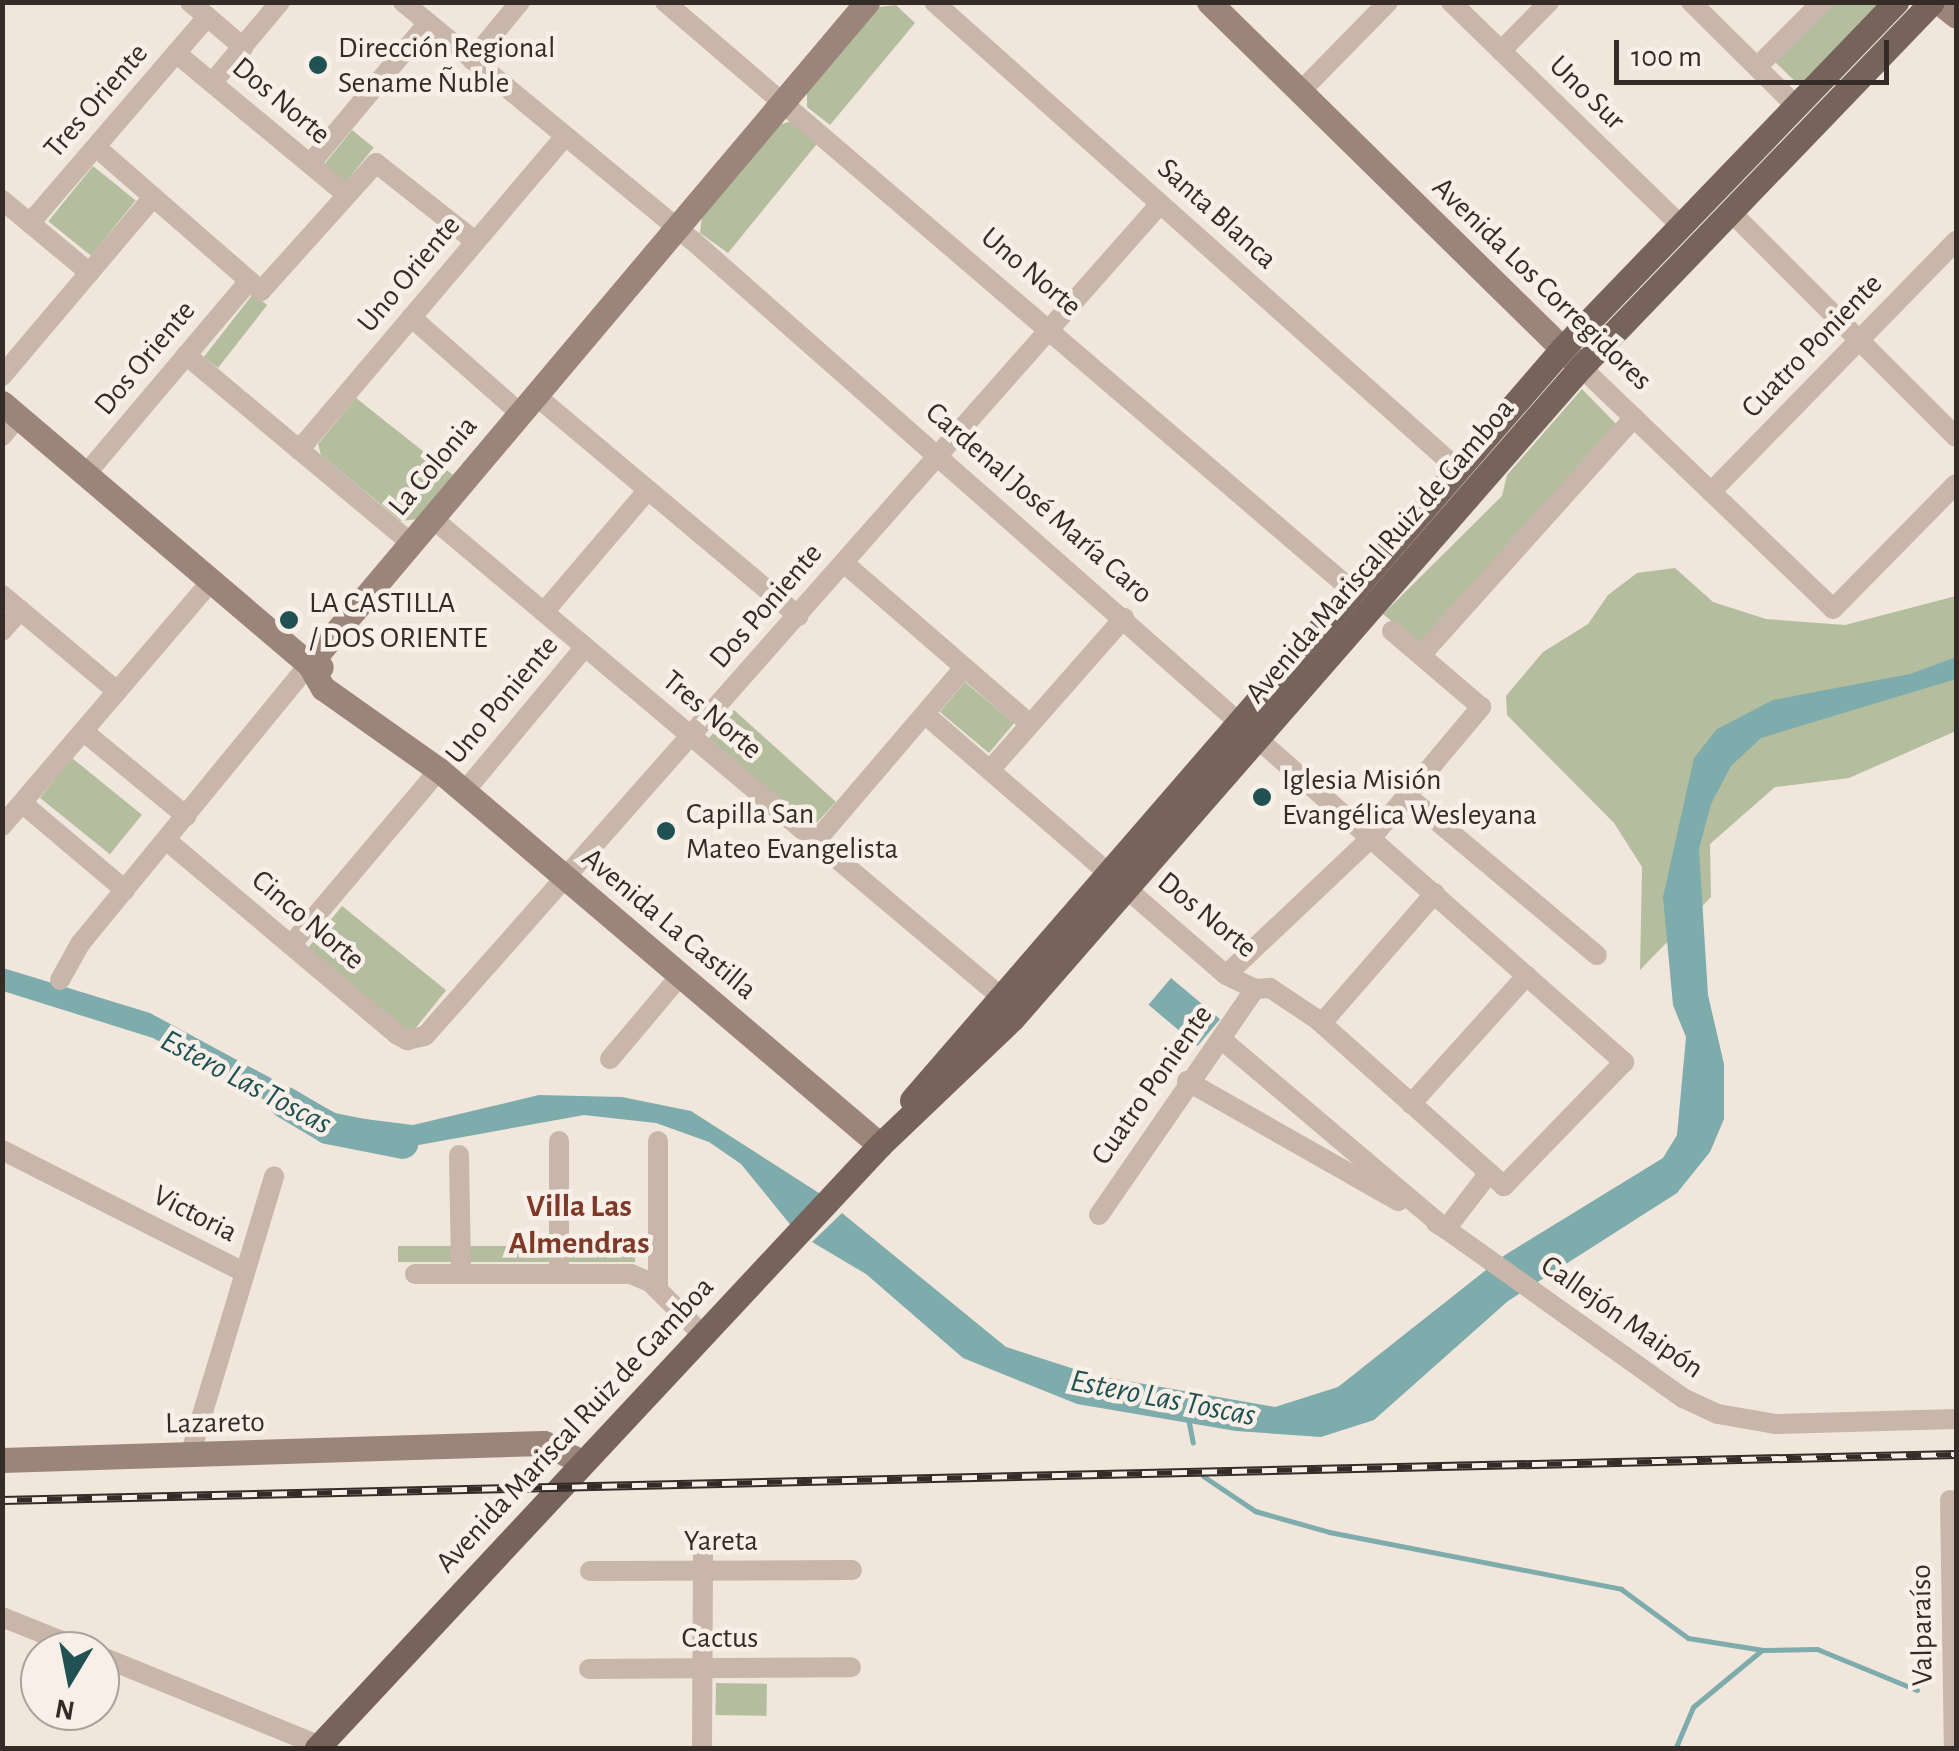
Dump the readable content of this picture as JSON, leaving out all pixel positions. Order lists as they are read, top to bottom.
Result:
{
  "streets": {
    "main road": ["Avenida Mariscal Ruiz de Gamboa"],
    "street": [
      "Uno Sur",
      "Tres Oriente",
      "Dos Norte",
      "Santa Blanca",
      "Uno Norte",
      "Uno Oriente",
      "Avenida Los Corregidores",
      "Cuatro Poniente",
      "Dos Oriente",
      "La Colonia",
      "Cardenal José María Caro",
      "Dos Poniente",
      "Uno Poniente",
      "Tres Norte",
      "Cinco Norte",
      "Avenida La Castilla",
      "Victoria",
      "Callejón Maipón",
      "Lazareto",
      "Yareta",
      "Valparaíso",
      "Cactus"
    ]
  },
  "crossings": [
    ["Uno Sur", "Avenida Mariscal Ruiz de Gamboa"],
    ["Tres Oriente", "Dos Norte"],
    ["Dos Norte", "Cuatro Poniente"],
    ["Dos Norte", "Dos Oriente"],
    ["Dos Norte", "Cardenal José María Caro"],
    ["Dos Norte", "Avenida Mariscal Ruiz de Gamboa"],
    ["Santa Blanca", "Avenida Mariscal Ruiz de Gamboa"],
    ["Santa Blanca", "Dos Poniente"],
    ["Uno Norte", "La Colonia"],
    ["Uno Norte", "Avenida Mariscal Ruiz de Gamboa"],
    ["Uno Norte", "Dos Poniente"],
    ["Uno Oriente", "Dos Oriente"],
    ["Uno Oriente", "Cardenal José María Caro"],
    ["Avenida Los Corregidores", "Cuatro Poniente"],
    ["Avenida Los Corregidores", "Avenida Mariscal Ruiz de Gamboa"],
    ["Cuatro Poniente", "Callejón Maipón"],
    ["Dos Oriente", "Avenida La Castilla"],
    ["La Colonia", "Cardenal José María Caro"],
    ["La Colonia", "Tres Norte"],
    ["La Colonia", "Cinco Norte"],
    ["La Colonia", "Avenida La Castilla"],
    ["Cardenal José María Caro", "Avenida Mariscal Ruiz de Gamboa"],
    ["Cardenal José María Caro", "Dos Poniente"],
    ["Avenida Mariscal Ruiz de Gamboa", "Tres Norte"],
    ["Avenida Mariscal Ruiz de Gamboa", "Avenida La Castilla"],
    ["Avenida Mariscal Ruiz de Gamboa", "Lazareto"],
    ["Dos Poniente", "Tres Norte"],
    ["Dos Poniente", "Cinco Norte"],
    ["Dos Poniente", "Avenida La Castilla"],
    ["Uno Poniente", "Tres Norte"],
    ["Uno Poniente", "Cinco Norte"],
    ["Uno Poniente", "Avenida La Castilla"],
    ["Victoria", "Lazareto"]
  ],
  "districts": ["Villa Las Almendras"],
  "water": ["Estero Las Toscas"],
  "places": [
    "Dirección Regional Sename Ñuble",
    "LA CASTILLA / DOS ORIENTE",
    "Iglesia Misión Evangélica Wesleyana",
    "Capilla San Mateo Evangelista"
  ],
  "scale_bar": "100 m",
  "north": "bottom"
}
